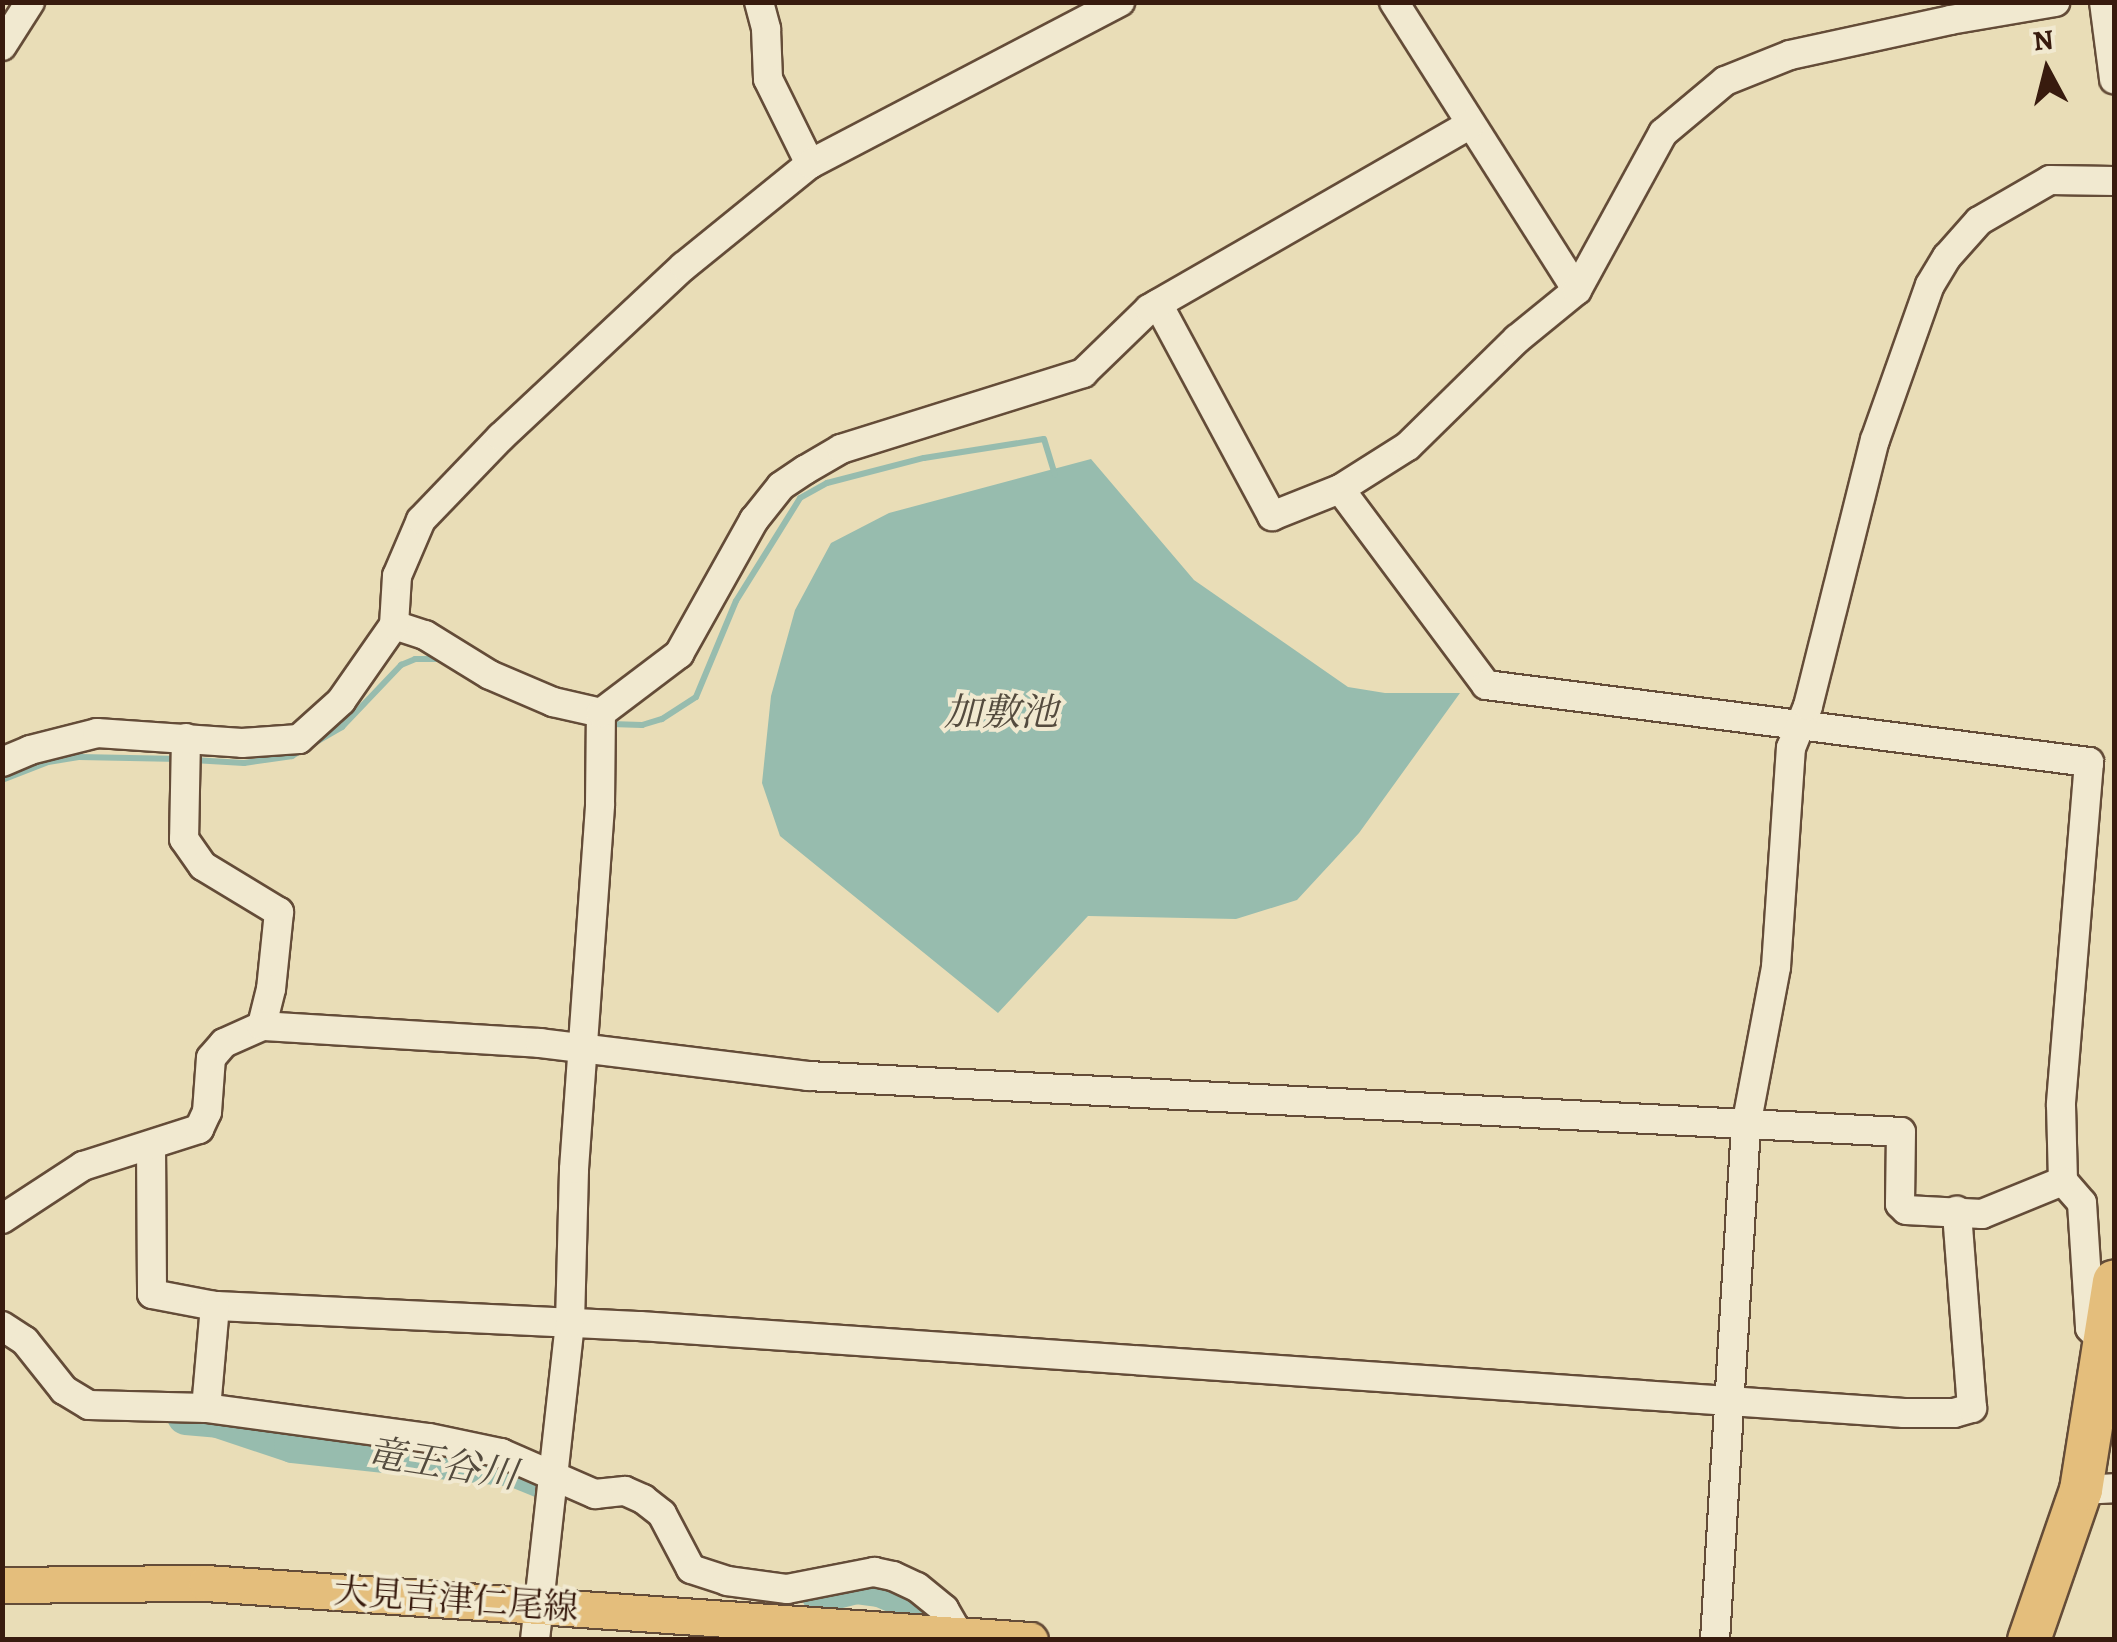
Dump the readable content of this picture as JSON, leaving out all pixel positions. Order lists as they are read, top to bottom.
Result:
{
  "streets": {
    "main road": ["大見吉津仁尾線"]
  },
  "water": ["加敷池", "竜王谷川"],
  "north": "top"
}
